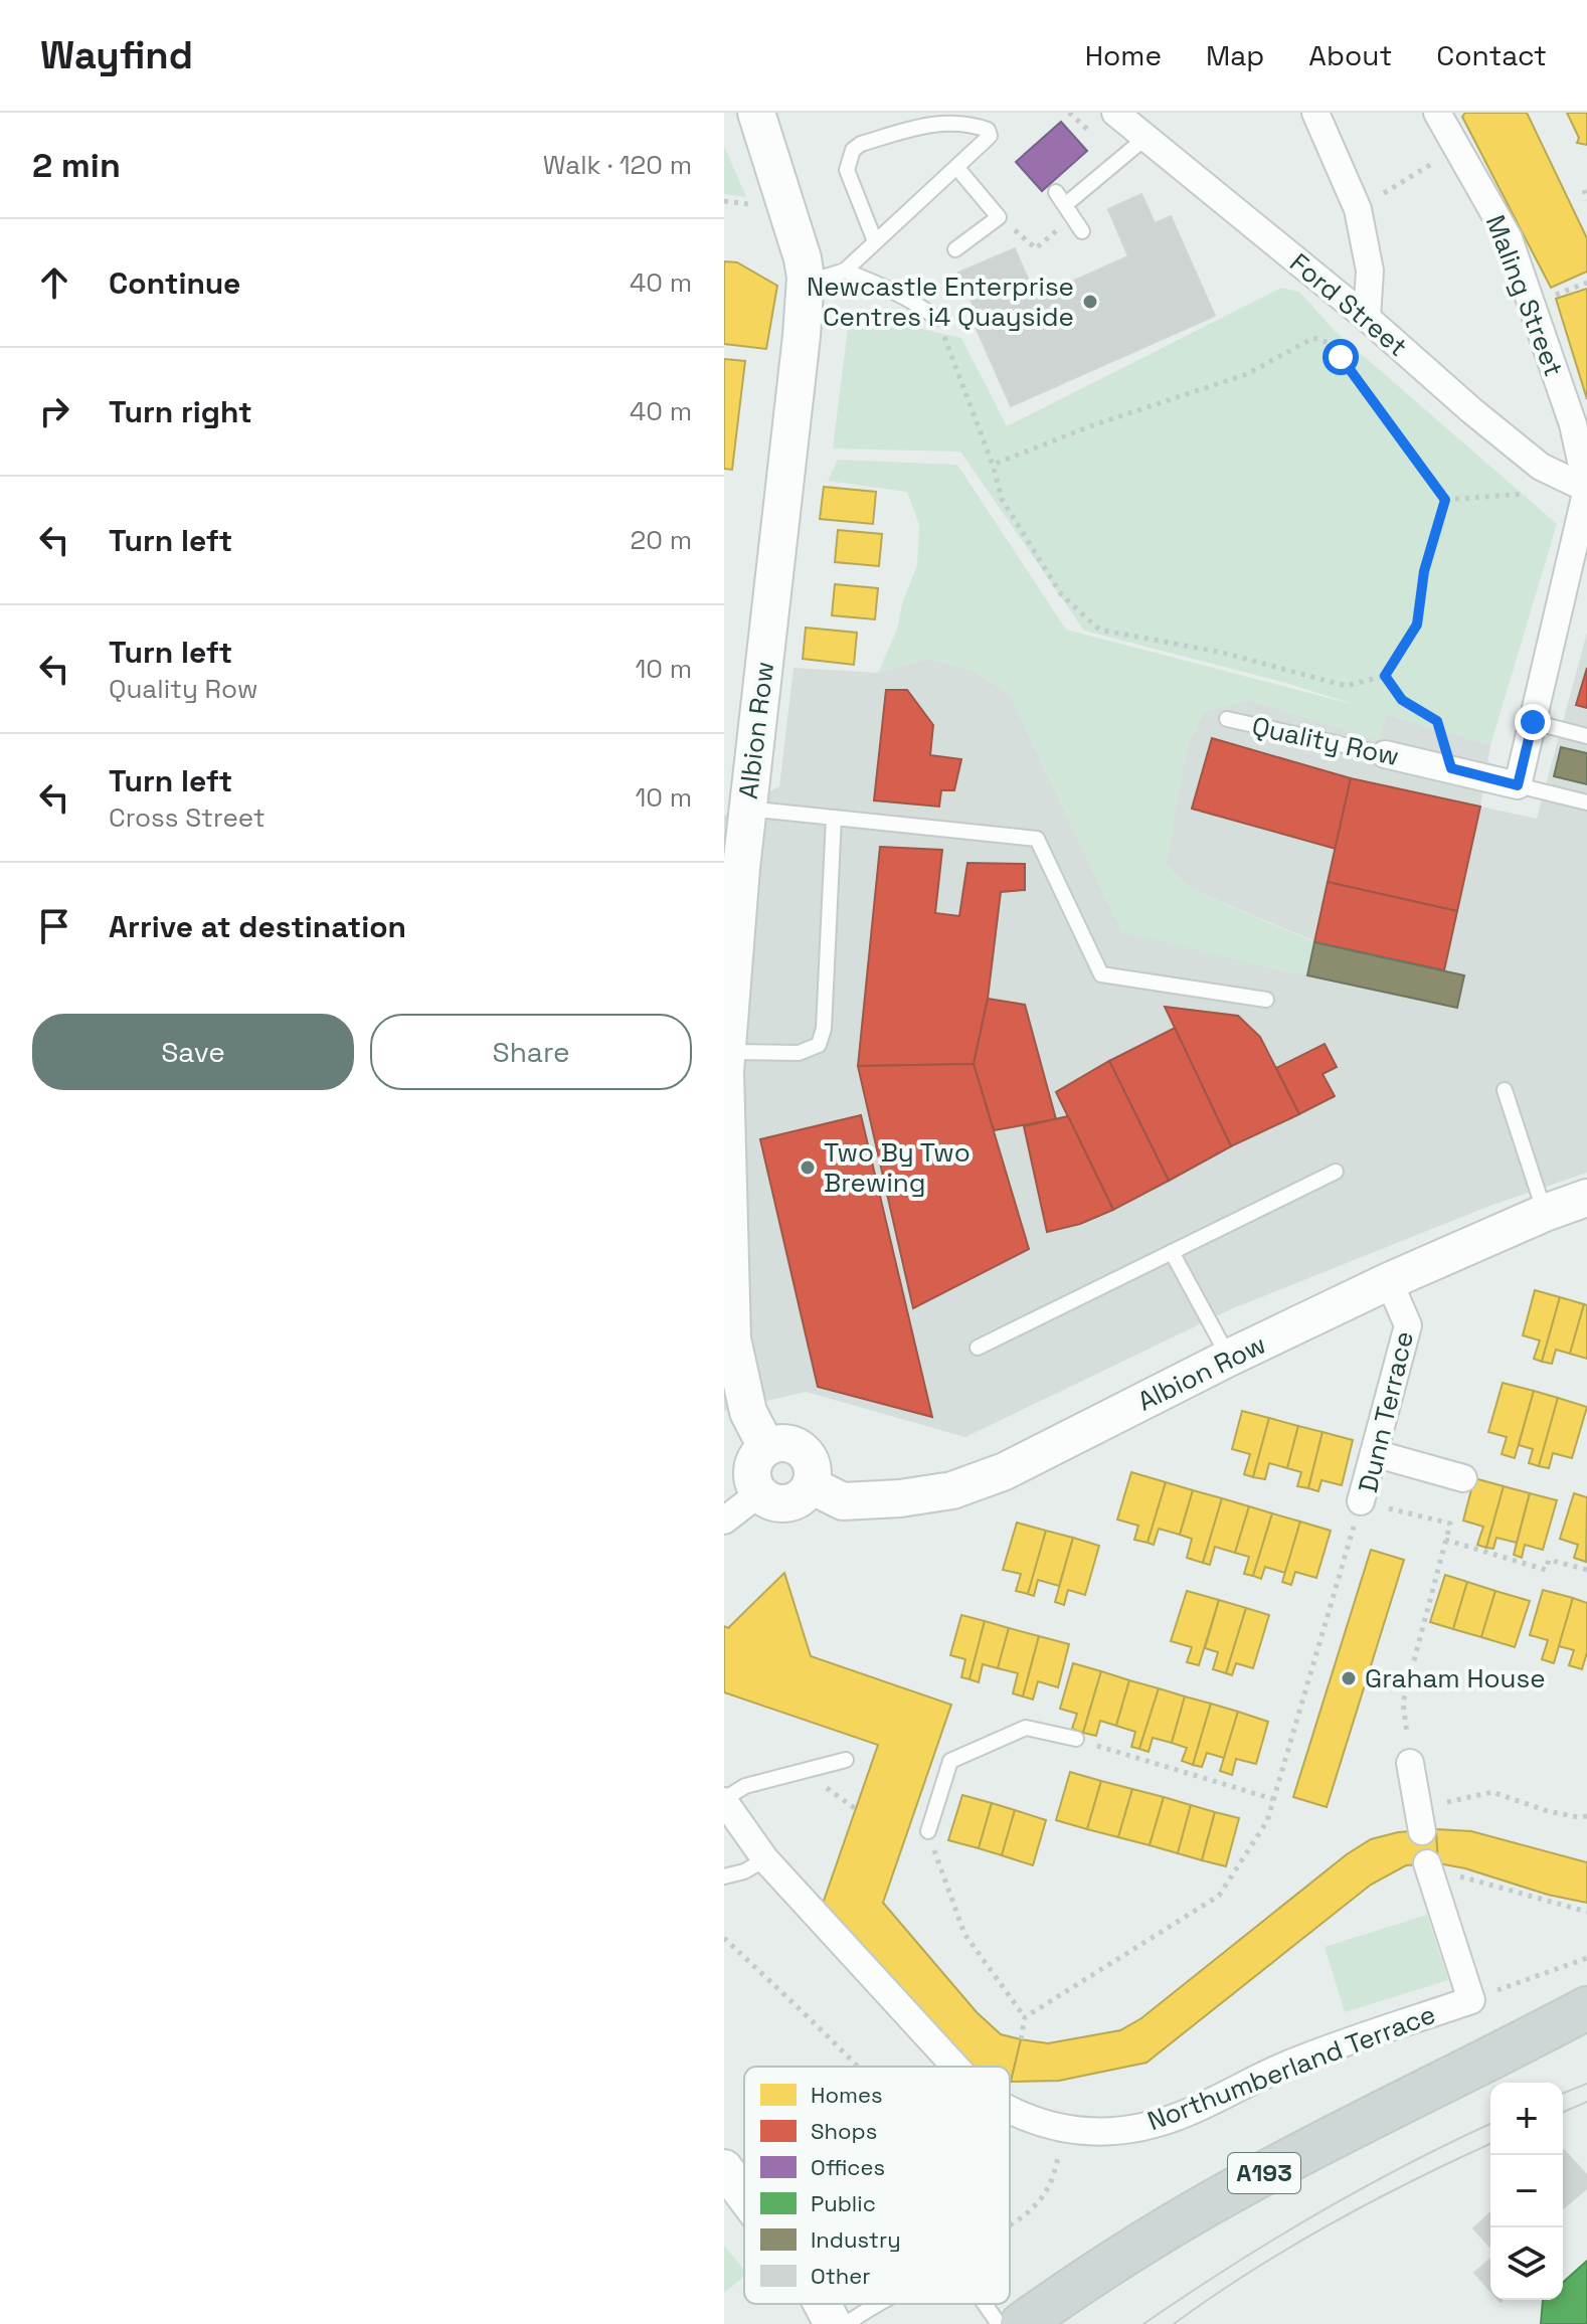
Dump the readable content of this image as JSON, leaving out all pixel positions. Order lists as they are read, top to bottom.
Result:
{
  "streets": {
    "main road": ["A193"],
    "street": [
      "Maling Street",
      "Ford Street",
      "Albion Row",
      "Quality Row",
      "Dunn Terrace",
      "Northumberland Terrace"
    ]
  },
  "crossings": [
    ["Maling Street", "Ford Street"],
    ["Albion Row", "Dunn Terrace"]
  ],
  "places": ["Newcastle Enterprise Centres i4 Quayside", "Two By Two Brewing", "Graham House"],
  "legend": [
    "Homes",
    "Shops",
    "Offices",
    "Public",
    "Industry",
    "Other"
  ],
  "page": {
    "header": "Wayfind",
    "nav": [
      "Home",
      "Map",
      "About",
      "Contact"
    ],
    "heading": ["2 min", "Walk · 120 m"],
    "list": [
      ["Continue", "40 m"],
      ["Turn right", "40 m"],
      ["Turn left", "20 m"],
      ["Turn left", "Quality Row", "10 m"],
      ["Turn left", "Cross Street", "10 m"],
      "Arrive at destination"
    ],
    "buttons": ["Save", "Share"],
    "map_buttons": ["+", "−"]
  }
}
